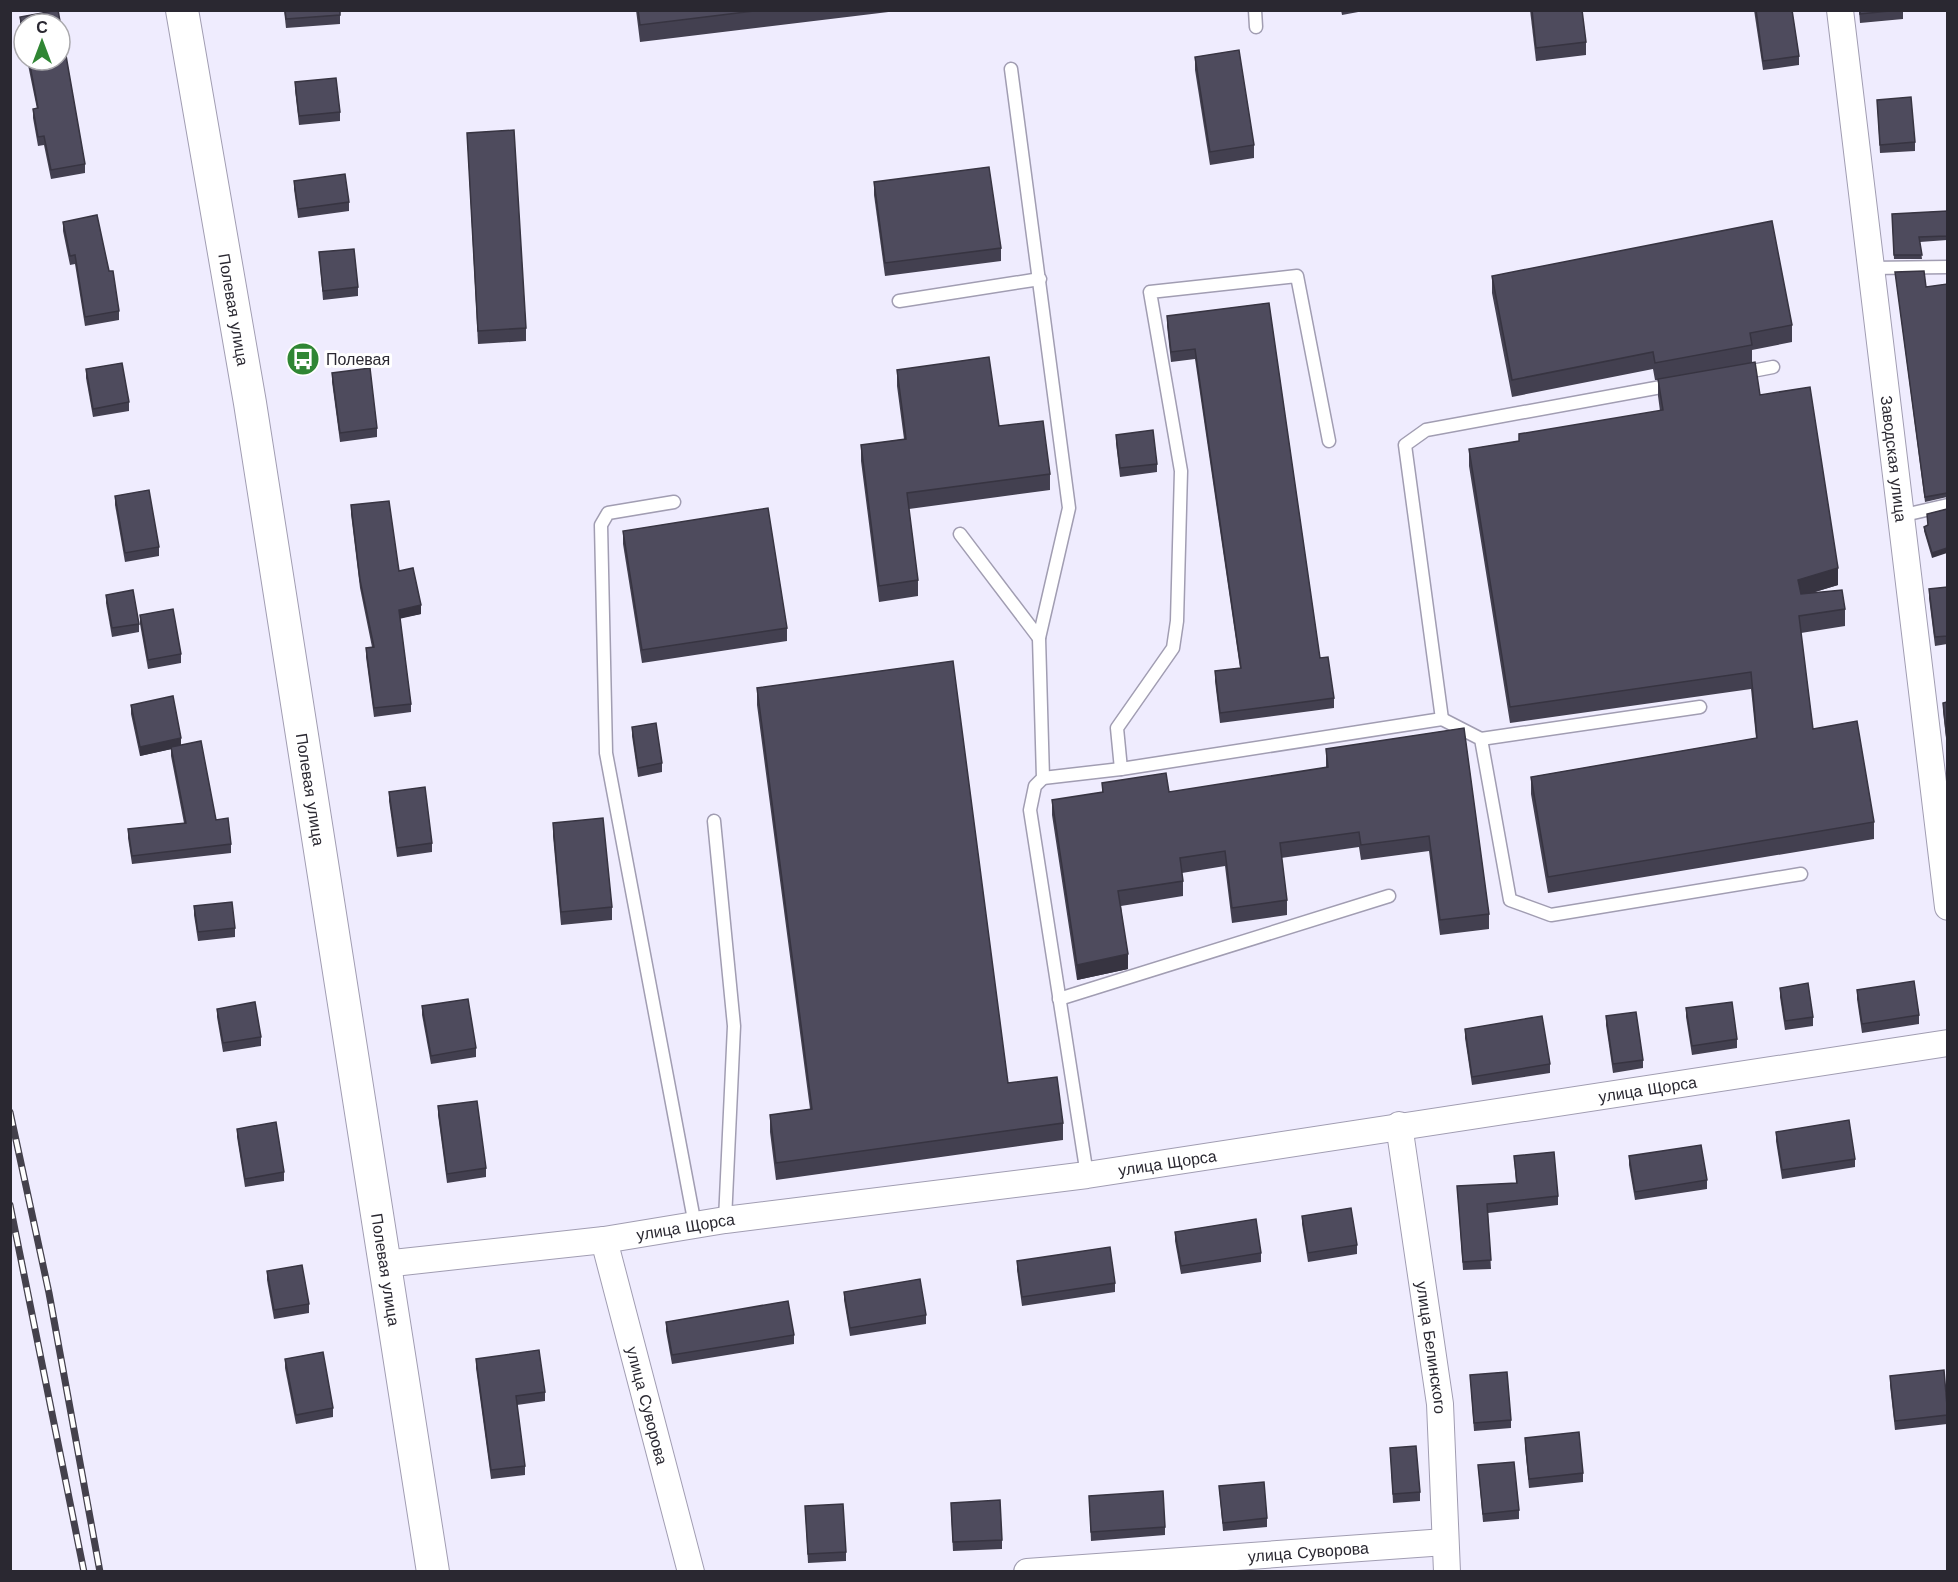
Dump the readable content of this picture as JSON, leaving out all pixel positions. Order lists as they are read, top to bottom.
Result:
{
  "streets": {
    "street": [
      "Полевая улица",
      "Заводская улица",
      "улица Щорса",
      "улица Белинского",
      "улица Суворова"
    ]
  },
  "crossings": [
    ["Полевая улица", "улица Щорса"],
    ["улица Щорса", "улица Белинского"],
    ["улица Щорса", "улица Суворова"],
    ["улица Белинского", "улица Суворова"]
  ],
  "places": {
    "bus stop": ["Полевая"]
  },
  "north": "top"
}
